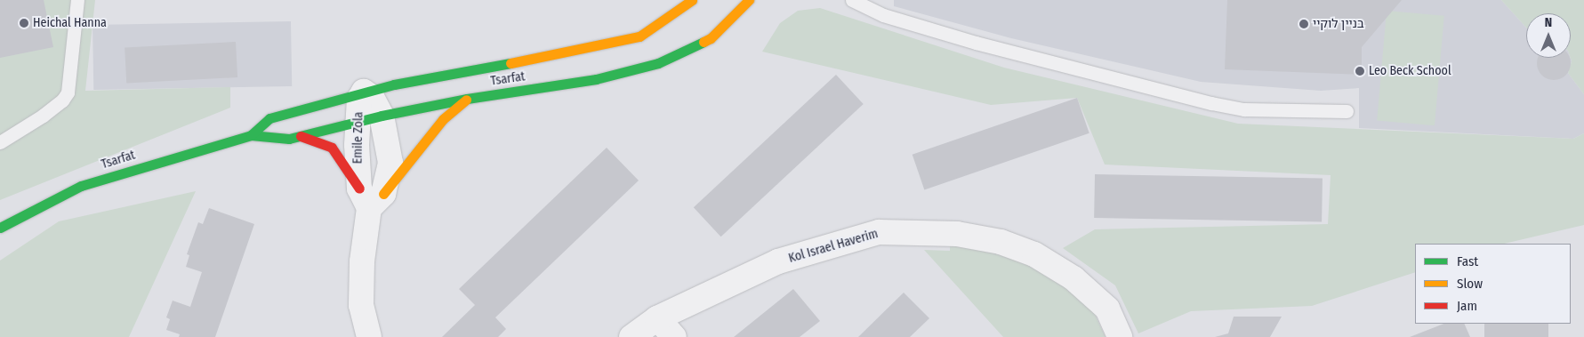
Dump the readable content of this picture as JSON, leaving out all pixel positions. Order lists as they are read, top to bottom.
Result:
{
  "streets": {
    "street": ["Tsarfat", "Emile Zola", "Kol Israel Haverim"]
  },
  "crossings": [
    ["Tsarfat", "Emile Zola"]
  ],
  "places": ["Heichal Hanna", "בניין לוקיי", "Leo Beck School"],
  "legend": ["Fast", "Slow", "Jam"],
  "north": "top"
}
